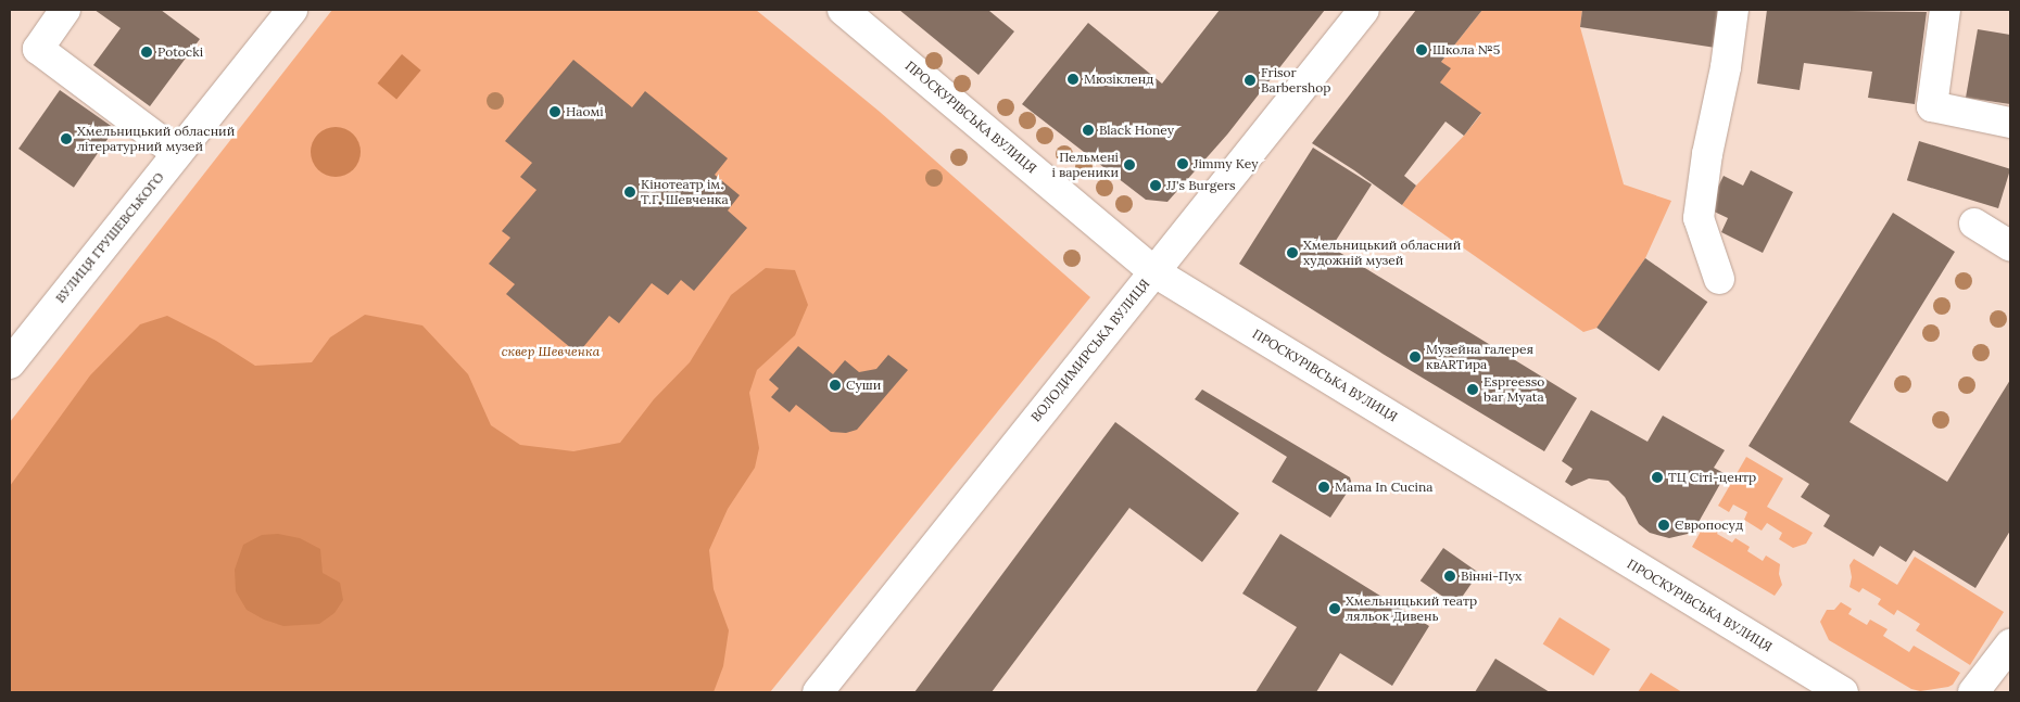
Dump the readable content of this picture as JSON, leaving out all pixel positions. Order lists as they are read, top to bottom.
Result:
{
  "streets": {
    "street": ["ПРОСКУРІВСЬКА ВУЛИЦЯ", "ВУЛИЦЯ ГРУШЕВСЬКОГО", "ВОЛОДИМИРСЬКА ВУЛИЦЯ"]
  },
  "crossings": [
    ["ПРОСКУРІВСЬКА ВУЛИЦЯ", "ВОЛОДИМИРСЬКА ВУЛИЦЯ"]
  ],
  "parks": ["сквер Шевченка"],
  "places": [
    "Школа №5",
    "Potocki",
    "Мюзікленд",
    "Frisor Barbershop",
    "Наомі",
    "Black Honey",
    "Хмельницький обласний літературний музей",
    "Jimmy Key",
    "Пельмені і вареники",
    "JJ's Burgers",
    "Кінотеатр ім. Т.Г. Шевченка",
    "Хмельницький обласний художній музей",
    "Музейна галерея квARTира",
    "Суши",
    "Espreesso bar Myata",
    "ТЦ Сіті-центр",
    "Mama In Cucina",
    "Європосуд",
    "Вінні-Пух",
    "Хмельницький театр ляльок Дивень"
  ]
}
